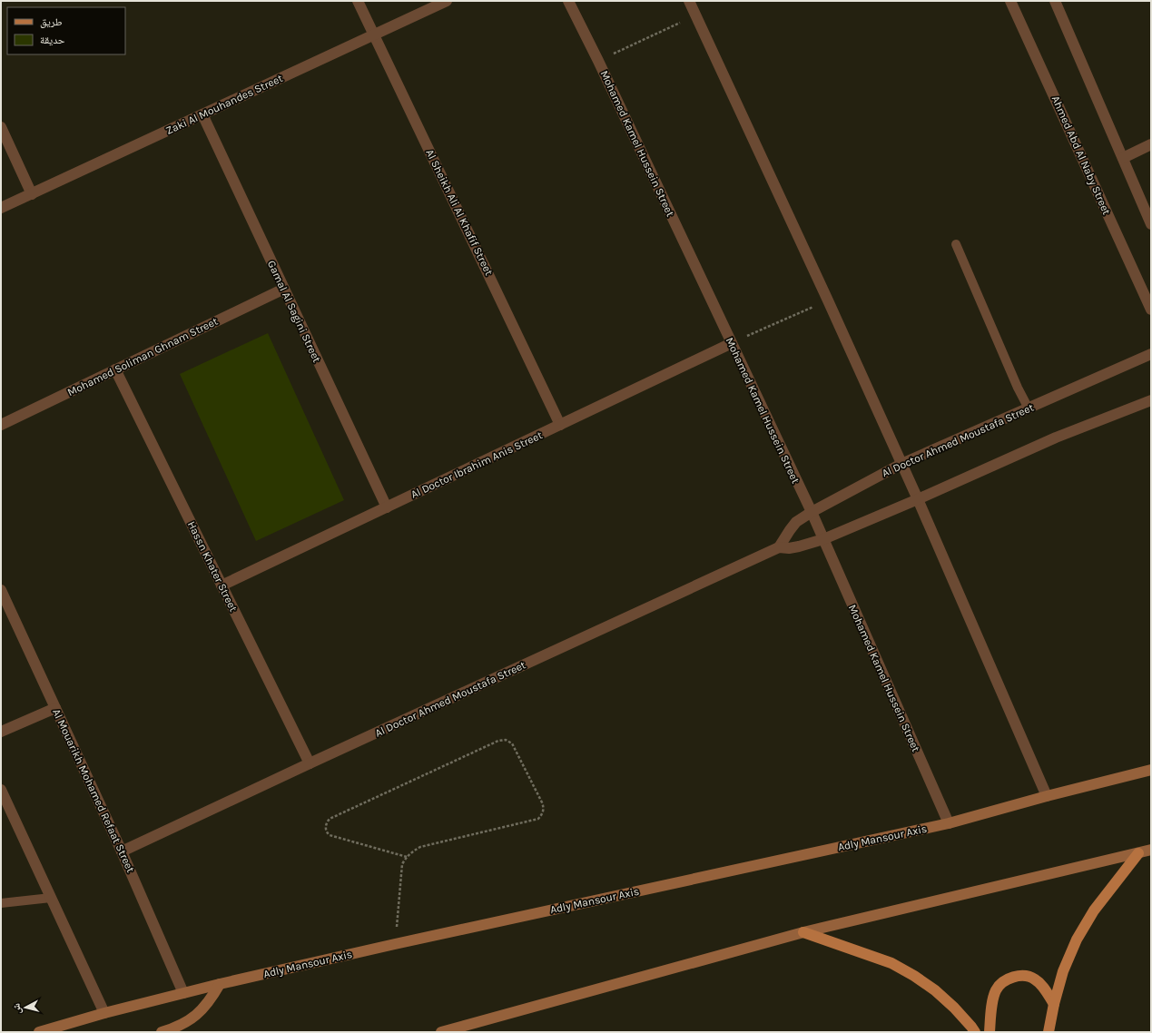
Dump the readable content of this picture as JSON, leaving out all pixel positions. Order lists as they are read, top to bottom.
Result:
{
  "streets": {
    "main road": ["Adly Mansour Axis"],
    "street": [
      "Zaki Al Mouhandes Street",
      "Mohamed Kamel Hussein Street",
      "Ahmed Abd Al Naby Street",
      "Al Sheikh Ali Al Khafif Street",
      "Gamal Al Sagini Street",
      "Mohamed Soliman Ghnam Street",
      "Al Doctor Ahmed Moustafa Street",
      "Al Doctor Ibrahim Anis Street",
      "Hassn Khater Street",
      "Al Mouarikh Mohamed Refaat Street"
    ]
  },
  "crossings": [
    ["Zaki Al Mouhandes Street", "Al Sheikh Ali Al Khafif Street"],
    ["Zaki Al Mouhandes Street", "Gamal Al Sagini Street"],
    ["Mohamed Kamel Hussein Street", "Al Doctor Ahmed Moustafa Street"],
    ["Mohamed Kamel Hussein Street", "Al Doctor Ibrahim Anis Street"],
    ["Mohamed Kamel Hussein Street", "Adly Mansour Axis"],
    ["Al Sheikh Ali Al Khafif Street", "Al Doctor Ibrahim Anis Street"],
    ["Gamal Al Sagini Street", "Mohamed Soliman Ghnam Street"],
    ["Gamal Al Sagini Street", "Al Doctor Ibrahim Anis Street"],
    ["Mohamed Soliman Ghnam Street", "Hassn Khater Street"],
    ["Al Doctor Ahmed Moustafa Street", "Hassn Khater Street"],
    ["Al Doctor Ahmed Moustafa Street", "Al Mouarikh Mohamed Refaat Street"],
    ["Al Doctor Ibrahim Anis Street", "Hassn Khater Street"],
    ["Al Mouarikh Mohamed Refaat Street", "Adly Mansour Axis"]
  ],
  "legend": ["طريق", "حديقة"],
  "north": "left"
}
